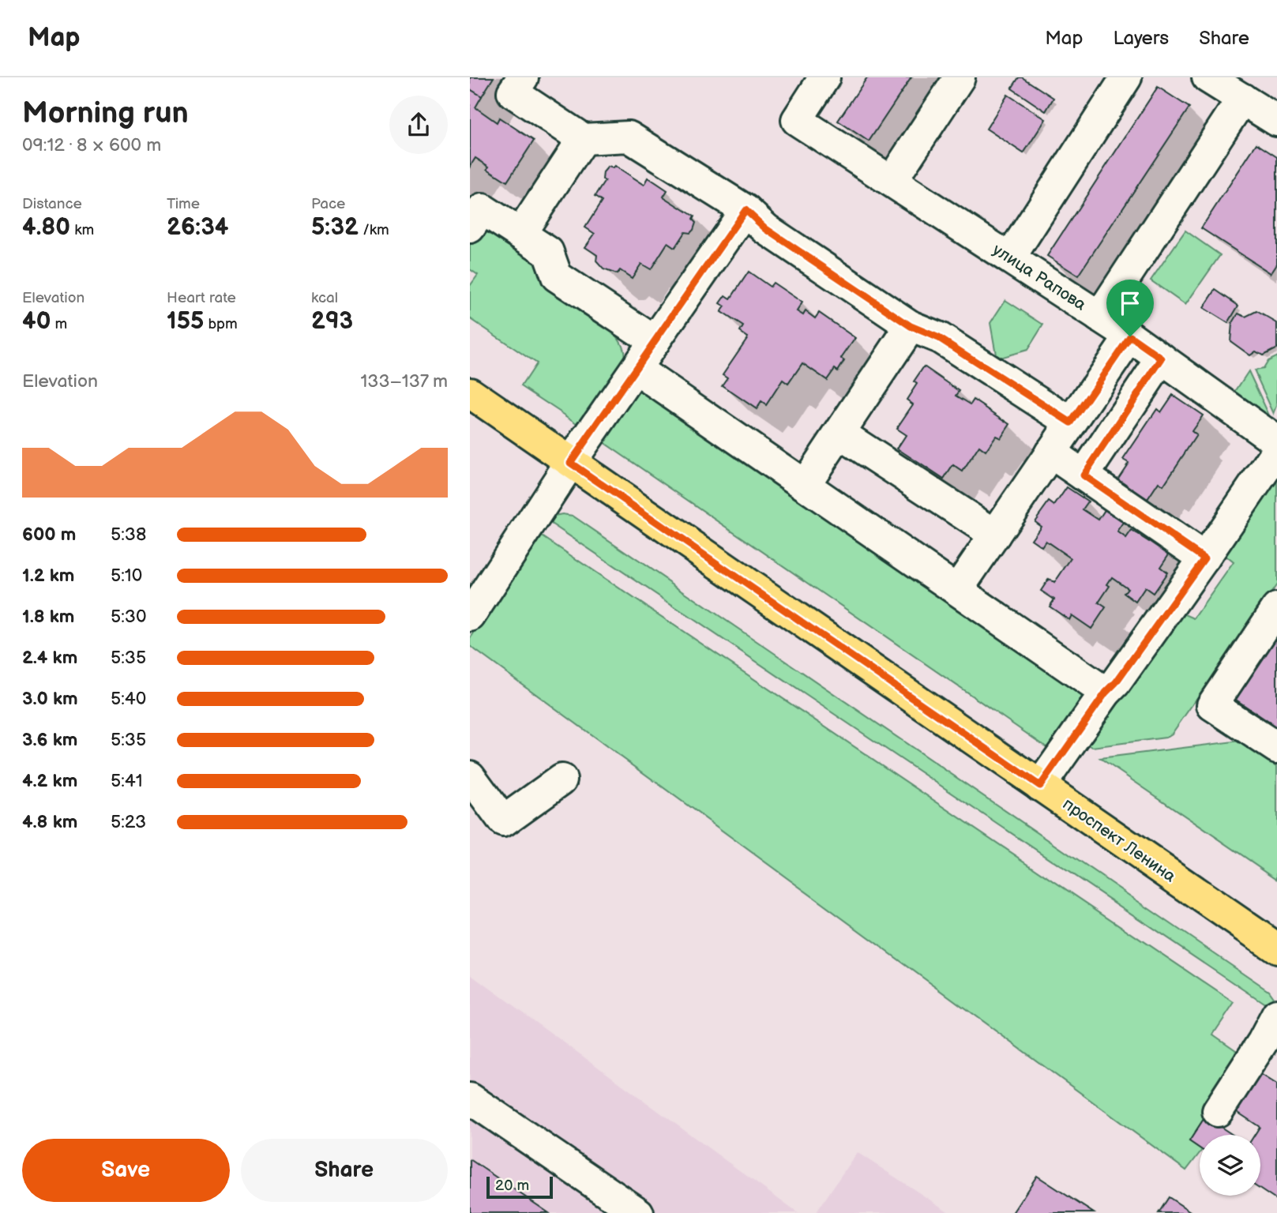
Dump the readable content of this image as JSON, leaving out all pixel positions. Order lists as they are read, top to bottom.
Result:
{
  "streets": {
    "main road": ["проспект Ленина"],
    "street": ["улица Рапова"]
  },
  "scale_bar": "20 m",
  "page": {
    "header": "Map",
    "nav": ["Map", "Layers", "Share"],
    "heading": ["Morning run", "09:12 · 8 × 600 m"],
    "stats": [
      ["Distance", "4.80 km"],
      ["Time", "26:34"],
      ["Pace", "5:32 /km"],
      ["Elevation", "40 m"],
      ["Heart rate", "155 bpm"],
      ["kcal", "293"]
    ],
    "chart": ["Elevation", "133–137 m"],
    "list": [
      {
        "name": "600 m",
        "note": "5:38"
      },
      {
        "name": "1.2 km",
        "note": "5:10"
      },
      {
        "name": "1.8 km",
        "note": "5:30"
      },
      {
        "name": "2.4 km",
        "note": "5:35"
      },
      {
        "name": "3.0 km",
        "note": "5:40"
      },
      {
        "name": "3.6 km",
        "note": "5:35"
      },
      {
        "name": "4.2 km",
        "note": "5:41"
      },
      {
        "name": "4.8 km",
        "note": "5:23"
      }
    ],
    "buttons": ["Save", "Share"],
    "scale": "20 m"
  }
}
